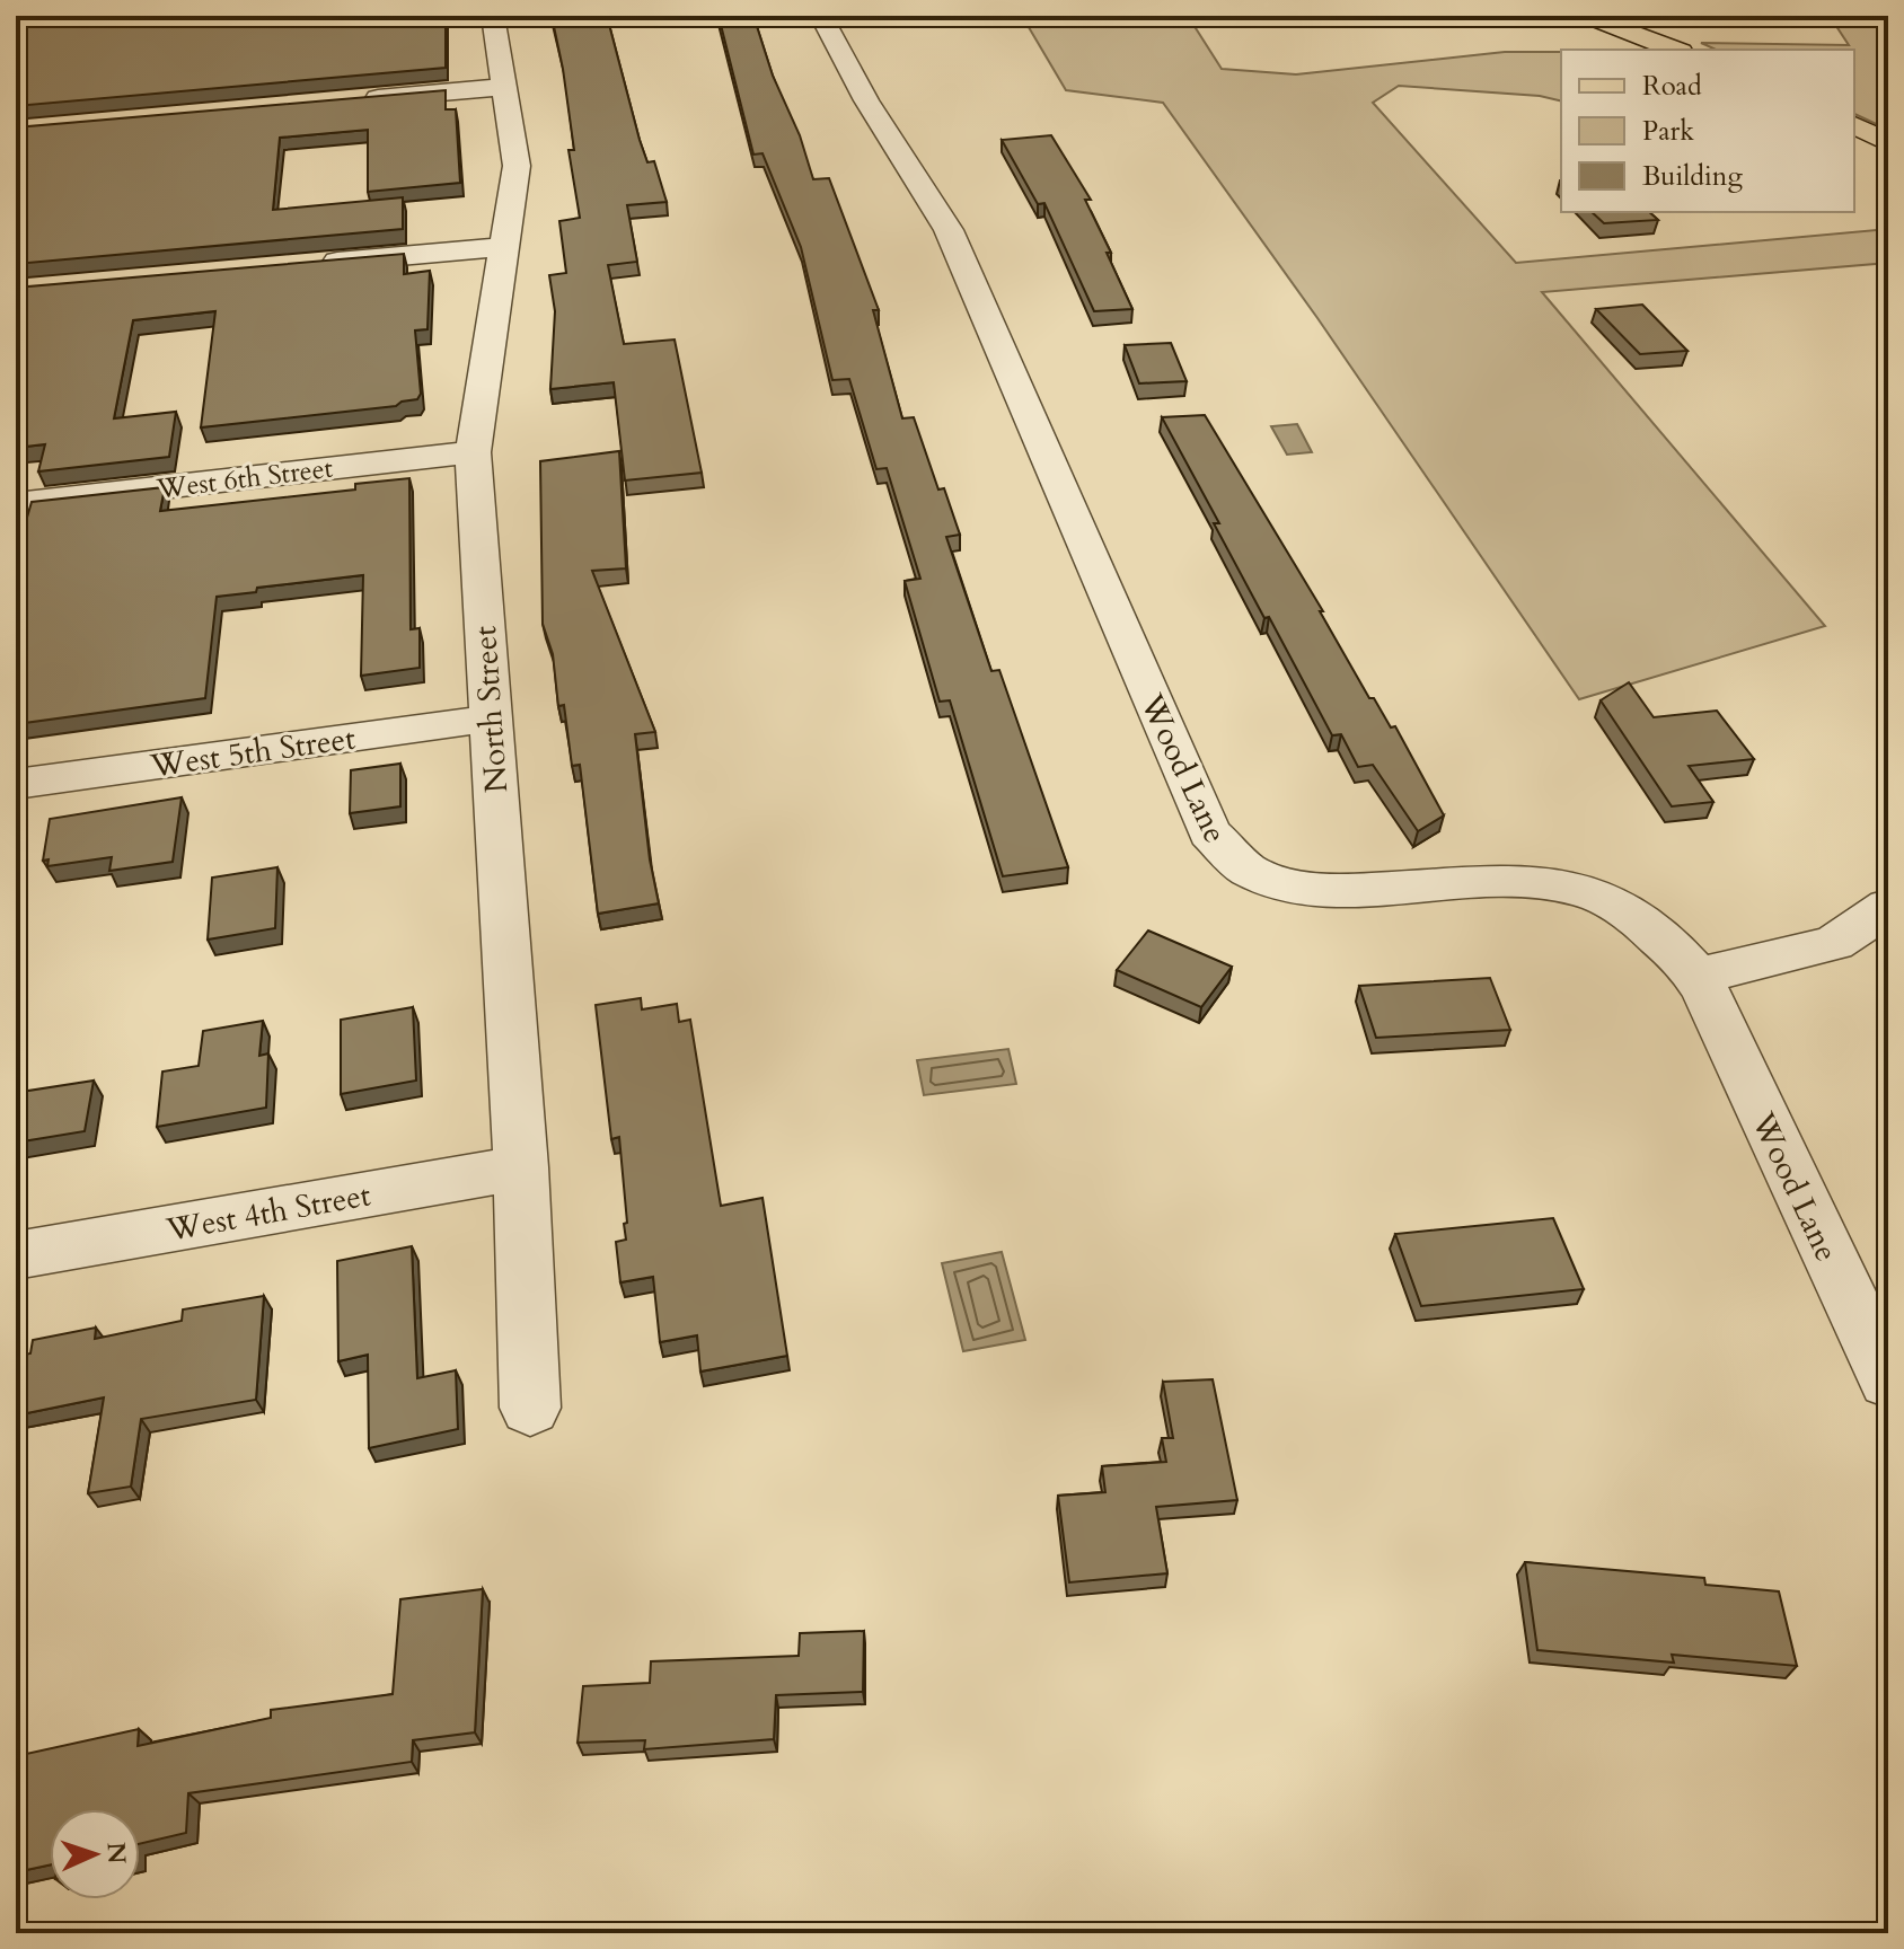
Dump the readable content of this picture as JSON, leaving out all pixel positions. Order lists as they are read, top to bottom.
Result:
{
  "streets": {
    "street": [
      "West 6th Street",
      "North Street",
      "West 5th Street",
      "Wood Lane",
      "West 4th Street"
    ]
  },
  "crossings": [
    ["West 6th Street", "North Street"],
    ["North Street", "West 5th Street"],
    ["North Street", "West 4th Street"]
  ],
  "legend": ["Road", "Park", "Building"],
  "north": "right"
}
